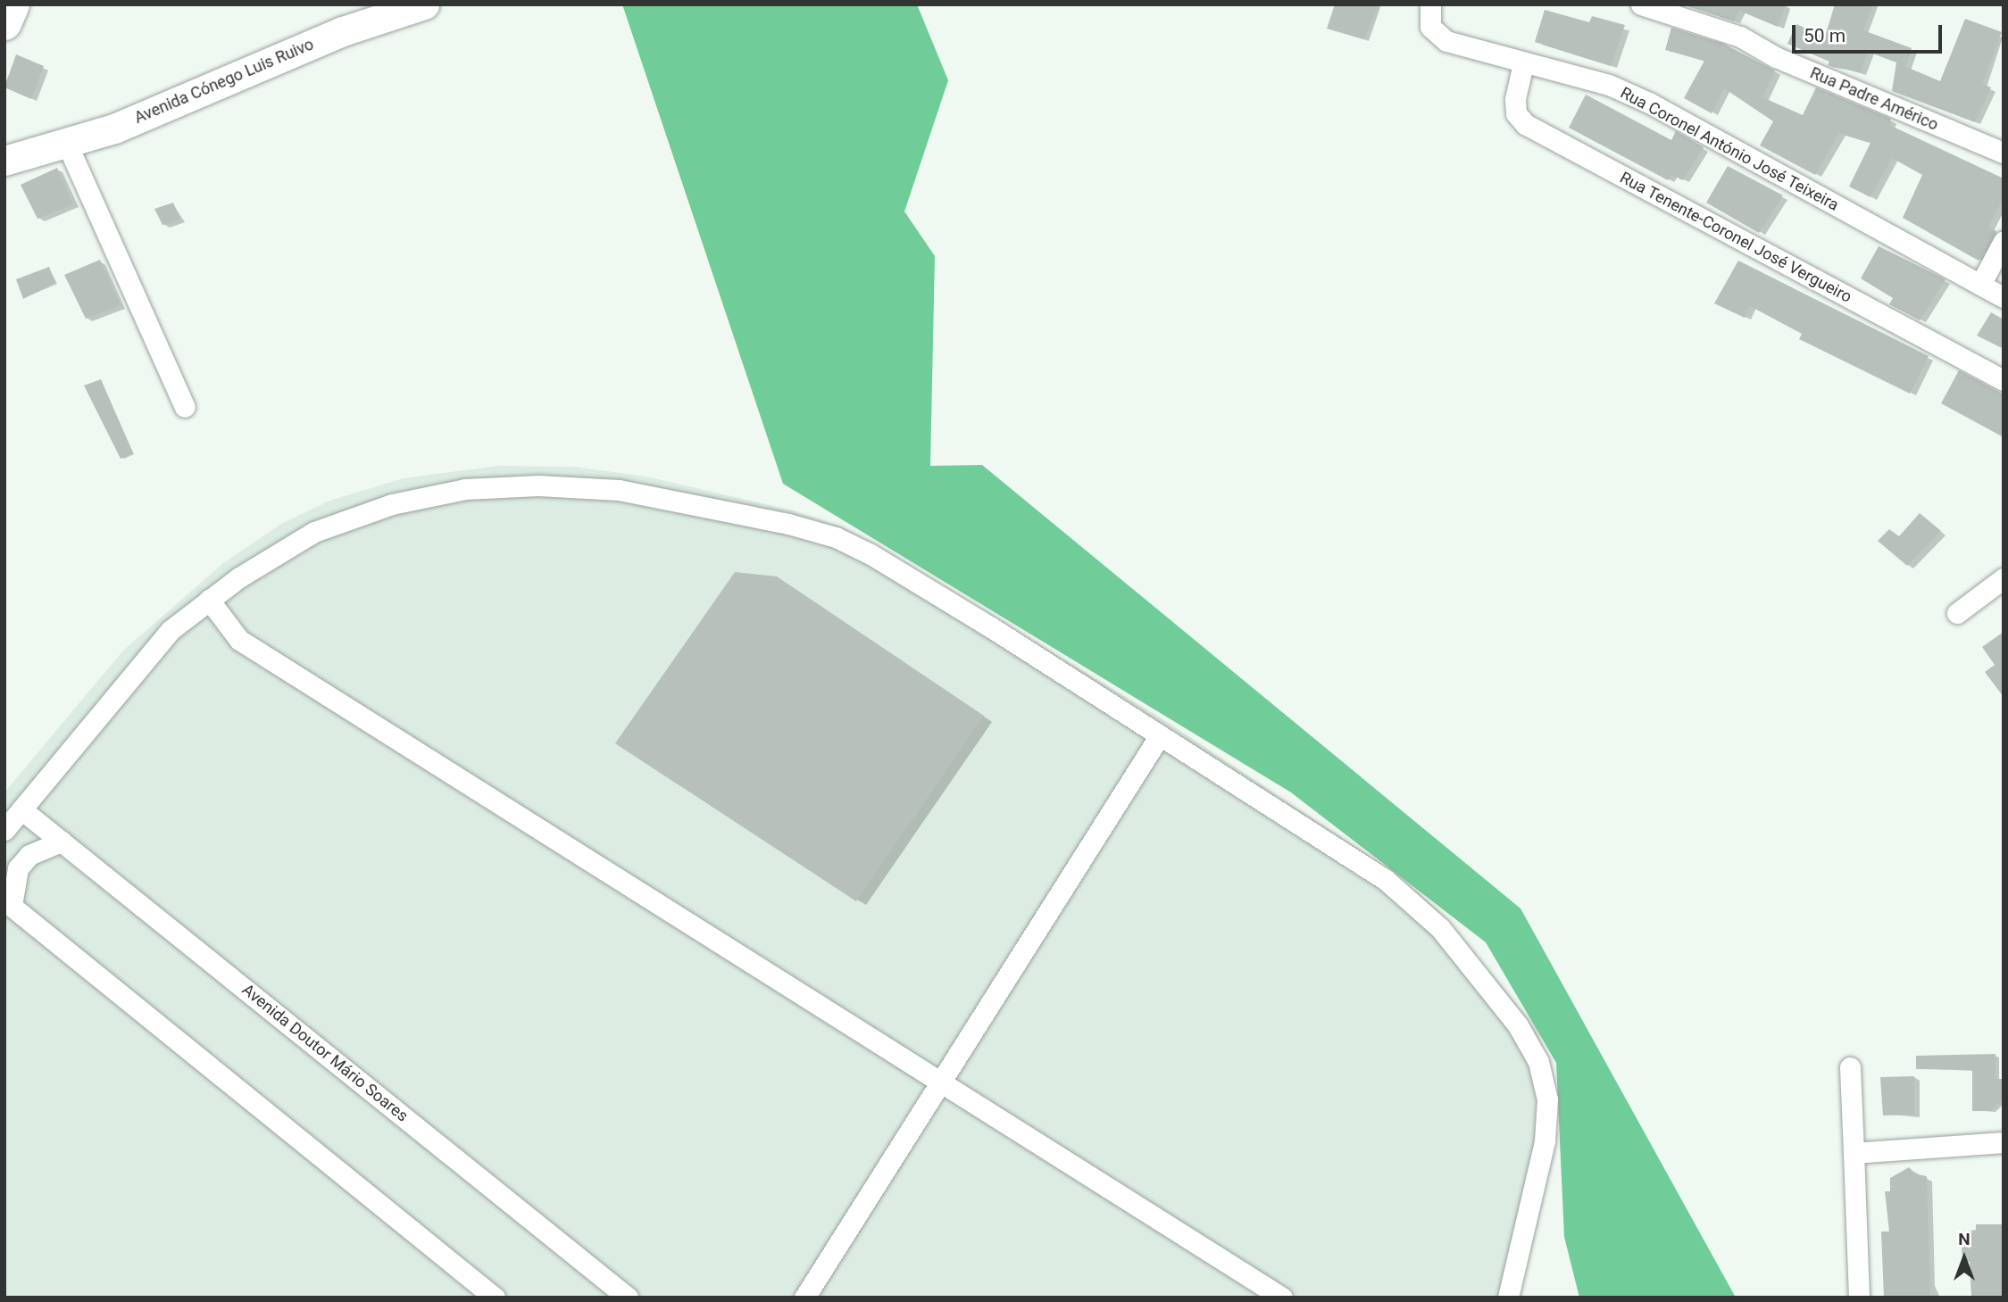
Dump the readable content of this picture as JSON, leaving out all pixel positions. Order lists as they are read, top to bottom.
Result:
{
  "streets": {
    "street": [
      "Avenida Cónego Luis Ruivo",
      "Rua Padre Américo",
      "Rua Coronel António José Teixeira",
      "Rua Tenente-Coronel José Vergueiro",
      "Avenida Doutor Mário Soares"
    ]
  },
  "crossings": [
    ["Rua Coronel António José Teixeira", "Rua Tenente-Coronel José Vergueiro"]
  ],
  "scale_bar": "50 m",
  "north": "top"
}
